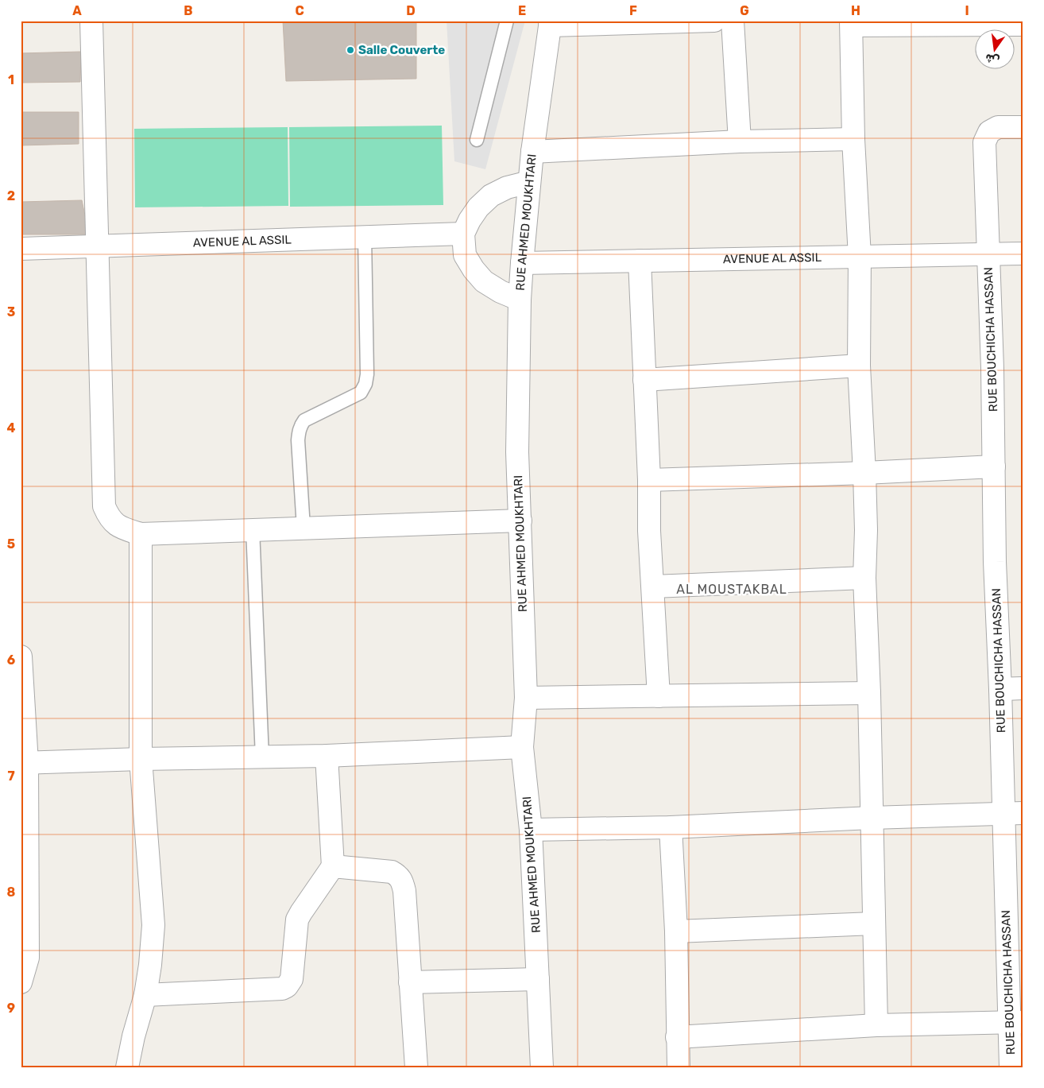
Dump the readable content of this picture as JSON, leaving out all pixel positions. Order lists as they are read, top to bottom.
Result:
{
  "streets": {
    "street": ["RUE AHMED MOUKHTARI", "AVENUE AL ASSIL", "RUE BOUCHICHA HASSAN"]
  },
  "crossings": [
    ["RUE AHMED MOUKHTARI", "AVENUE AL ASSIL"],
    ["AVENUE AL ASSIL", "RUE BOUCHICHA HASSAN"]
  ],
  "districts": ["AL MOUSTAKBAL"],
  "places": ["Salle Couverte"],
  "north": "bottom",
  "grid": {
    "columns": [
      "A",
      "B",
      "C",
      "D",
      "E",
      "F",
      "G",
      "H",
      "I"
    ],
    "rows": [
      "1",
      "2",
      "3",
      "4",
      "5",
      "6",
      "7",
      "8",
      "9"
    ]
  }
}
